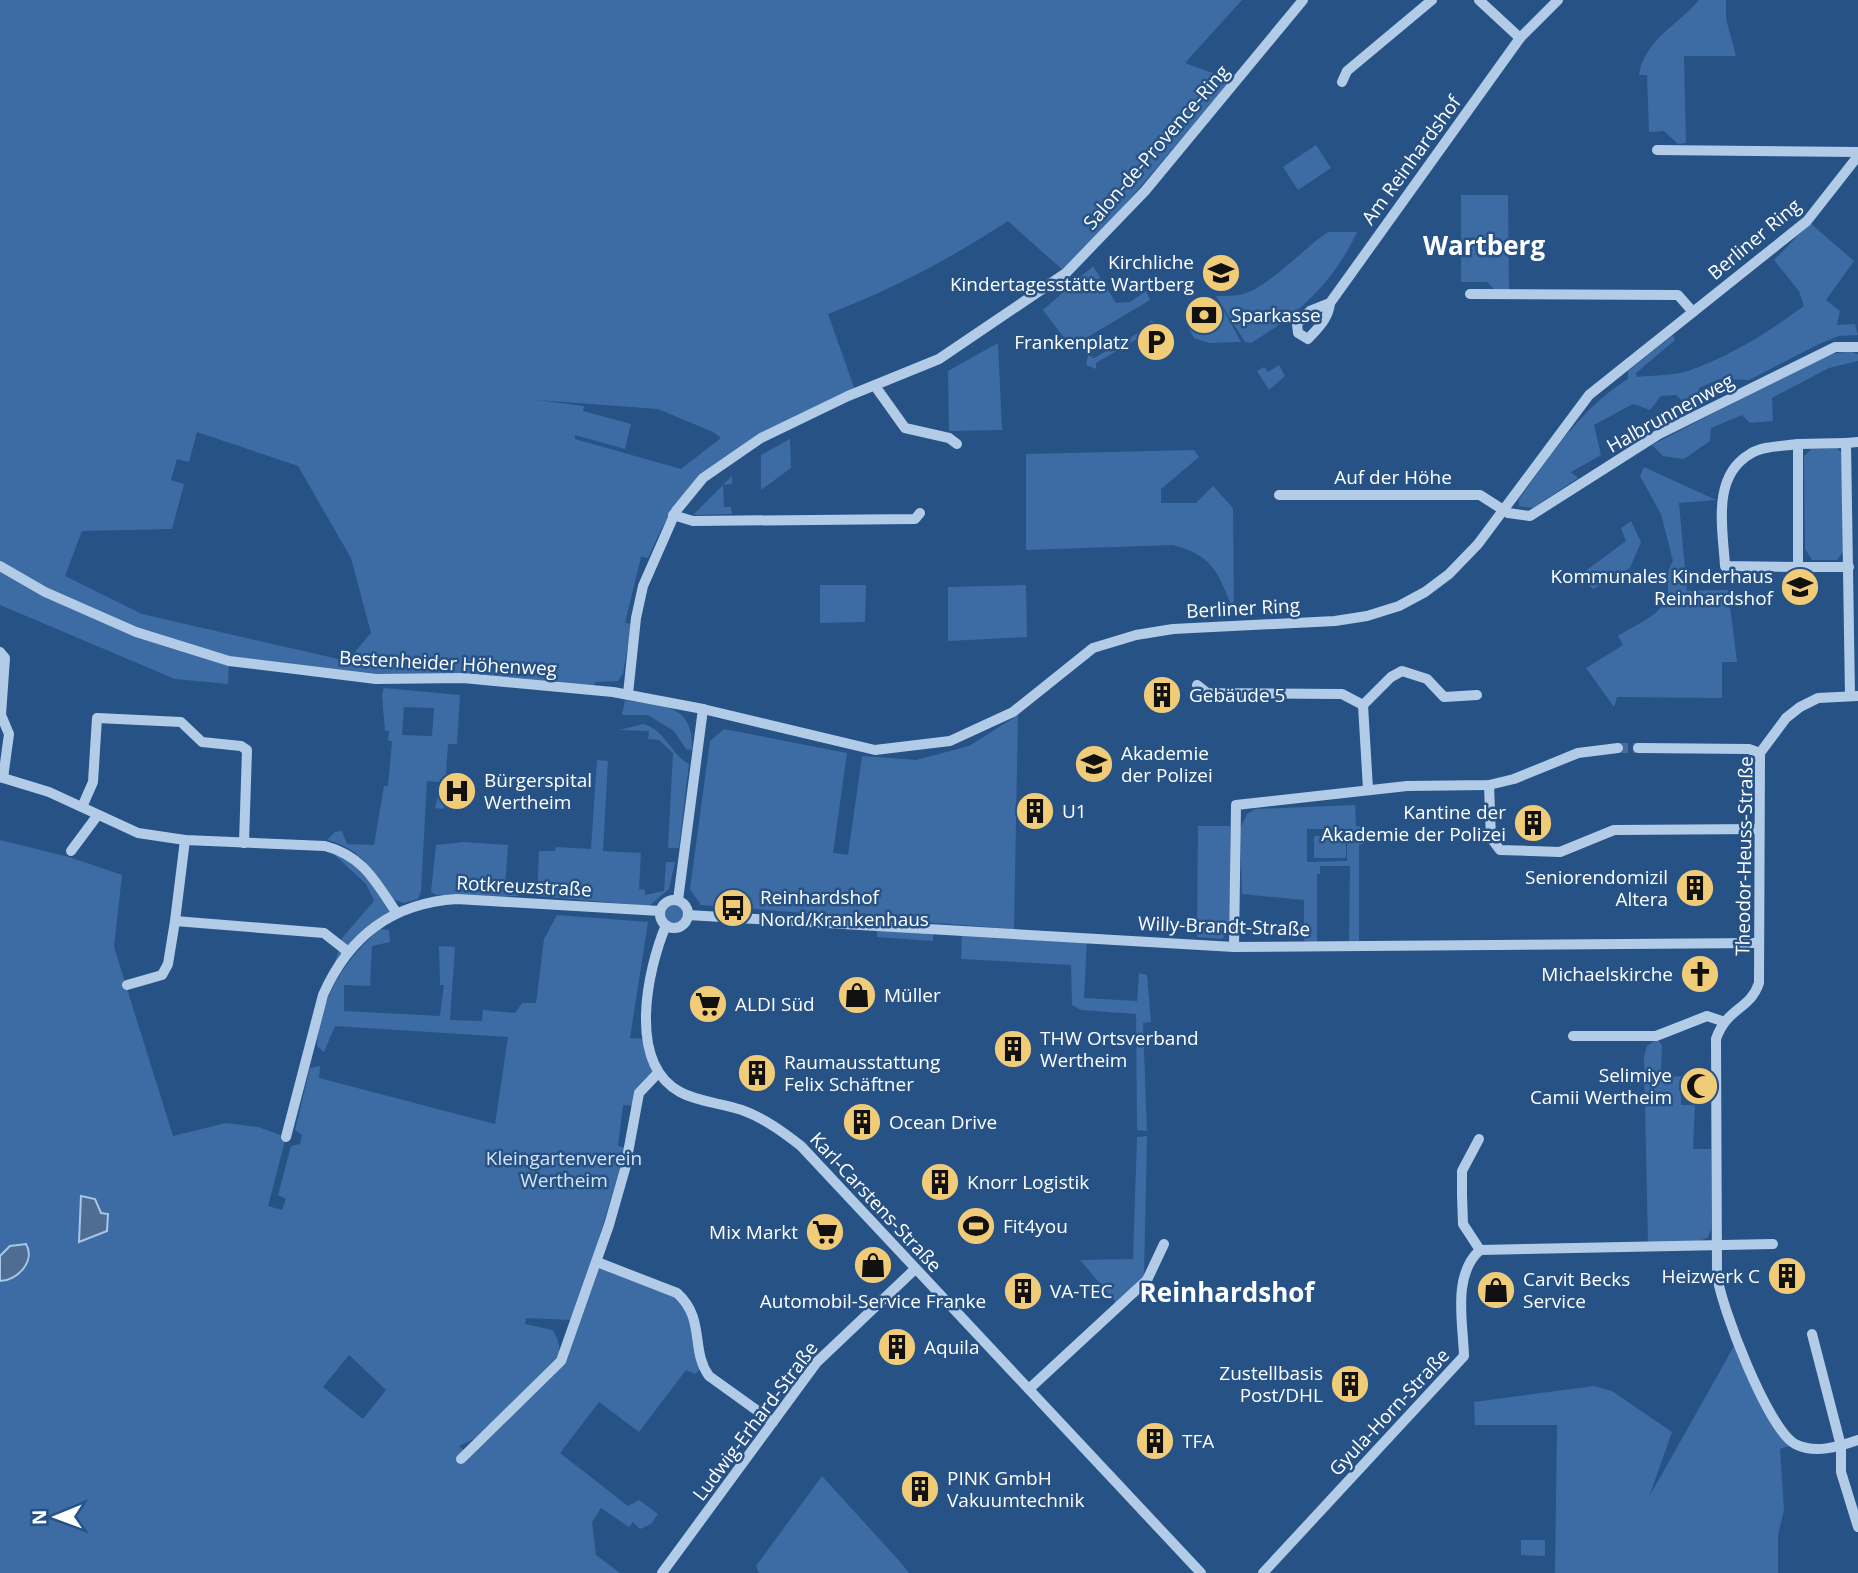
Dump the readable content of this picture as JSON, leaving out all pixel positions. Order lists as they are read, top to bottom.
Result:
{
  "streets": {
    "street": [
      "Salon-de-Provence-Ring",
      "Am Reinhardshof",
      "Berliner Ring",
      "Halbrunnenweg",
      "Auf der Höhe",
      "Bestenheider Höhenweg",
      "Theodor-Heuss-Straße",
      "Rotkreuzstraße",
      "Willy-Brandt-Straße",
      "Karl-Carstens-Straße",
      "Gyula-Horn-Straße",
      "Ludwig-Erhard-Straße"
    ]
  },
  "crossings": [
    ["Salon-de-Provence-Ring", "Bestenheider Höhenweg"],
    ["Berliner Ring", "Halbrunnenweg"],
    ["Berliner Ring", "Auf der Höhe"],
    ["Berliner Ring", "Bestenheider Höhenweg"],
    ["Halbrunnenweg", "Auf der Höhe"],
    ["Theodor-Heuss-Straße", "Willy-Brandt-Straße"],
    ["Rotkreuzstraße", "Willy-Brandt-Straße"],
    ["Karl-Carstens-Straße", "Ludwig-Erhard-Straße"]
  ],
  "districts": ["Wartberg", "Reinhardshof"],
  "parks": ["Kleingartenverein Wertheim"],
  "places": {
    "school or university": ["Kirchliche Kindertagesstätte Wartberg", "Kommunales Kinderhaus Reinhardshof", "Akademie der Polizei"],
    "bank": ["Sparkasse"],
    "parking": ["Frankenplatz"],
    "building": [
      "Gebäude 5",
      "U1",
      "Kantine der Akademie der Polizei",
      "Seniorendomizil Altera",
      "THW Ortsverband Wertheim",
      "Raumausstattung Felix Schäftner",
      "Ocean Drive",
      "Knorr Logistik",
      "Heizwerk C",
      "VA-TEC",
      "Aquila",
      "Zustellbasis Post/DHL",
      "TFA",
      "PINK GmbH Vakuumtechnik"
    ],
    "hospital": ["Bürgerspital Wertheim"],
    "bus stop": ["Reinhardshof Nord/Krankenhaus"],
    "church": ["Michaelskirche"],
    "shop": ["Müller", "Automobil-Service Franke", "Carvit Becks Service"],
    "supermarket": ["ALDI Süd", "Mix Markt"],
    "mosque": ["Selimiye Camii Wertheim"],
    "sports": ["Fit4you"]
  },
  "north": "left"
}
